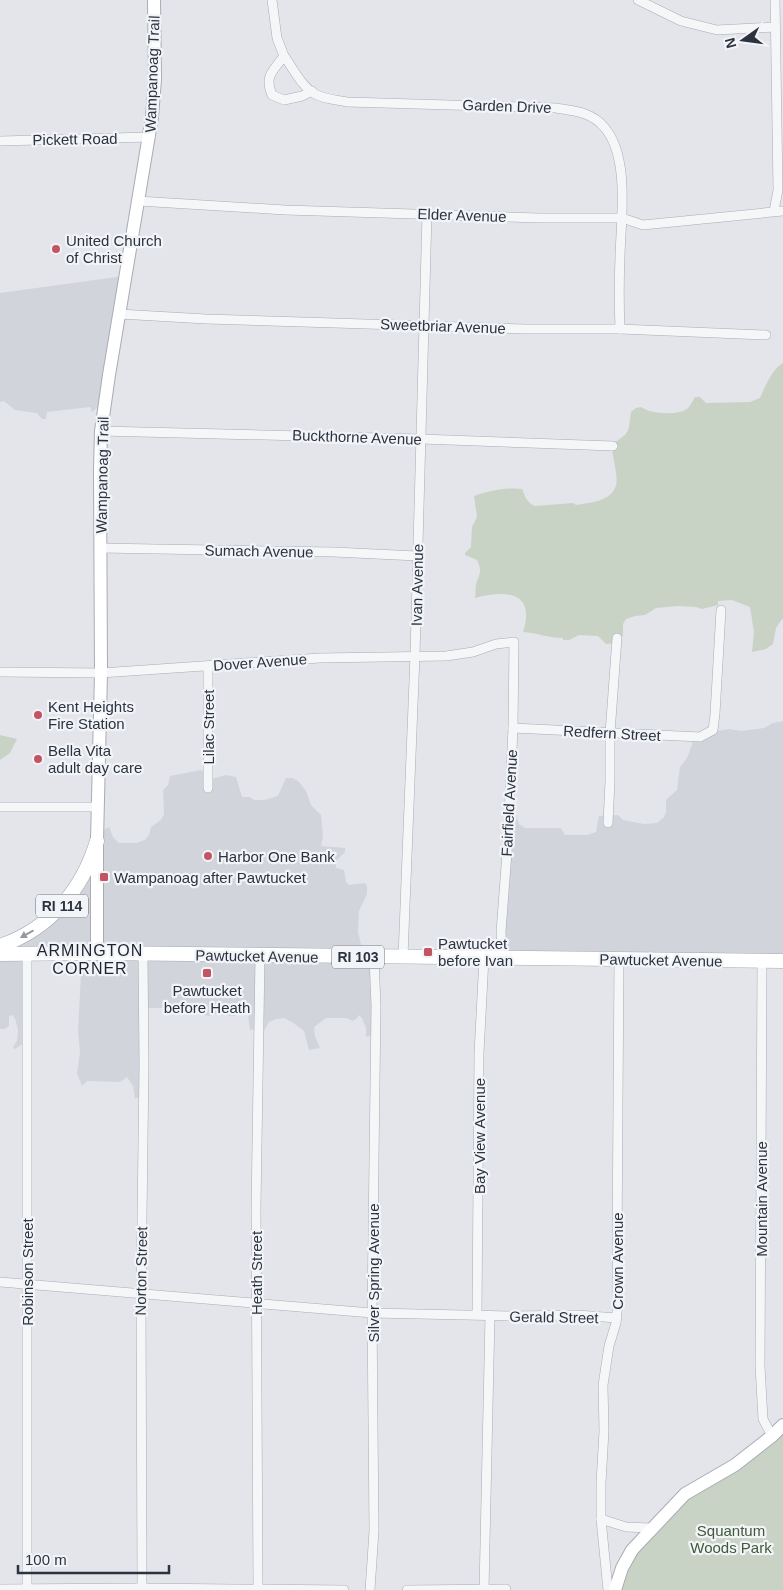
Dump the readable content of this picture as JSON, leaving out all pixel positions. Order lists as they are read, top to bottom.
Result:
{
  "streets": {
    "main road": [
      "Wampanoag Trail",
      "RI 114",
      "Pawtucket Avenue",
      "RI 103"
    ],
    "street": [
      "Garden Drive",
      "Pickett Road",
      "Elder Avenue",
      "Sweetbriar Avenue",
      "Buckthorne Avenue",
      "Sumach Avenue",
      "Ivan Avenue",
      "Dover Avenue",
      "Lilac Street",
      "Redfern Street",
      "Fairfield Avenue",
      "Bay View Avenue",
      "Mountain Avenue",
      "Crown Avenue",
      "Norton Street",
      "Robinson Street",
      "Heath Street",
      "Silver Spring Avenue",
      "Gerald Street"
    ]
  },
  "crossings": [
    ["Wampanoag Trail", "Pickett Road"],
    ["Wampanoag Trail", "Elder Avenue"],
    ["Wampanoag Trail", "Sweetbriar Avenue"],
    ["Wampanoag Trail", "Buckthorne Avenue"],
    ["Wampanoag Trail", "Sumach Avenue"],
    ["Wampanoag Trail", "Dover Avenue"],
    ["Wampanoag Trail", "RI 114"],
    ["Wampanoag Trail", "Pawtucket Avenue"],
    ["Garden Drive", "Elder Avenue"],
    ["Garden Drive", "Sweetbriar Avenue"],
    ["Elder Avenue", "Ivan Avenue"],
    ["Sweetbriar Avenue", "Ivan Avenue"],
    ["Buckthorne Avenue", "Ivan Avenue"],
    ["Sumach Avenue", "Ivan Avenue"],
    ["Ivan Avenue", "Dover Avenue"],
    ["Ivan Avenue", "Pawtucket Avenue"],
    ["Dover Avenue", "Lilac Street"],
    ["Dover Avenue", "Fairfield Avenue"],
    ["Redfern Street", "Fairfield Avenue"],
    ["Fairfield Avenue", "Pawtucket Avenue"],
    ["Pawtucket Avenue", "Bay View Avenue"],
    ["Pawtucket Avenue", "Mountain Avenue"],
    ["Pawtucket Avenue", "Crown Avenue"],
    ["Pawtucket Avenue", "Norton Street"],
    ["Pawtucket Avenue", "Robinson Street"],
    ["Pawtucket Avenue", "Heath Street"],
    ["Pawtucket Avenue", "Silver Spring Avenue"],
    ["Bay View Avenue", "Gerald Street"],
    ["Crown Avenue", "Gerald Street"]
  ],
  "districts": ["ARMINGTON CORNER"],
  "parks": ["Squantum Woods Park"],
  "places": {
    "other": [
      "United Church of Christ",
      "Kent Heights Fire Station",
      "Bella Vita adult day care",
      "Harbor One Bank"
    ],
    "transit": ["Wampanoag after Pawtucket", "Pawtucket before Ivan", "Pawtucket before Heath"]
  },
  "scale_bar": "100 m",
  "north": "left"
}
